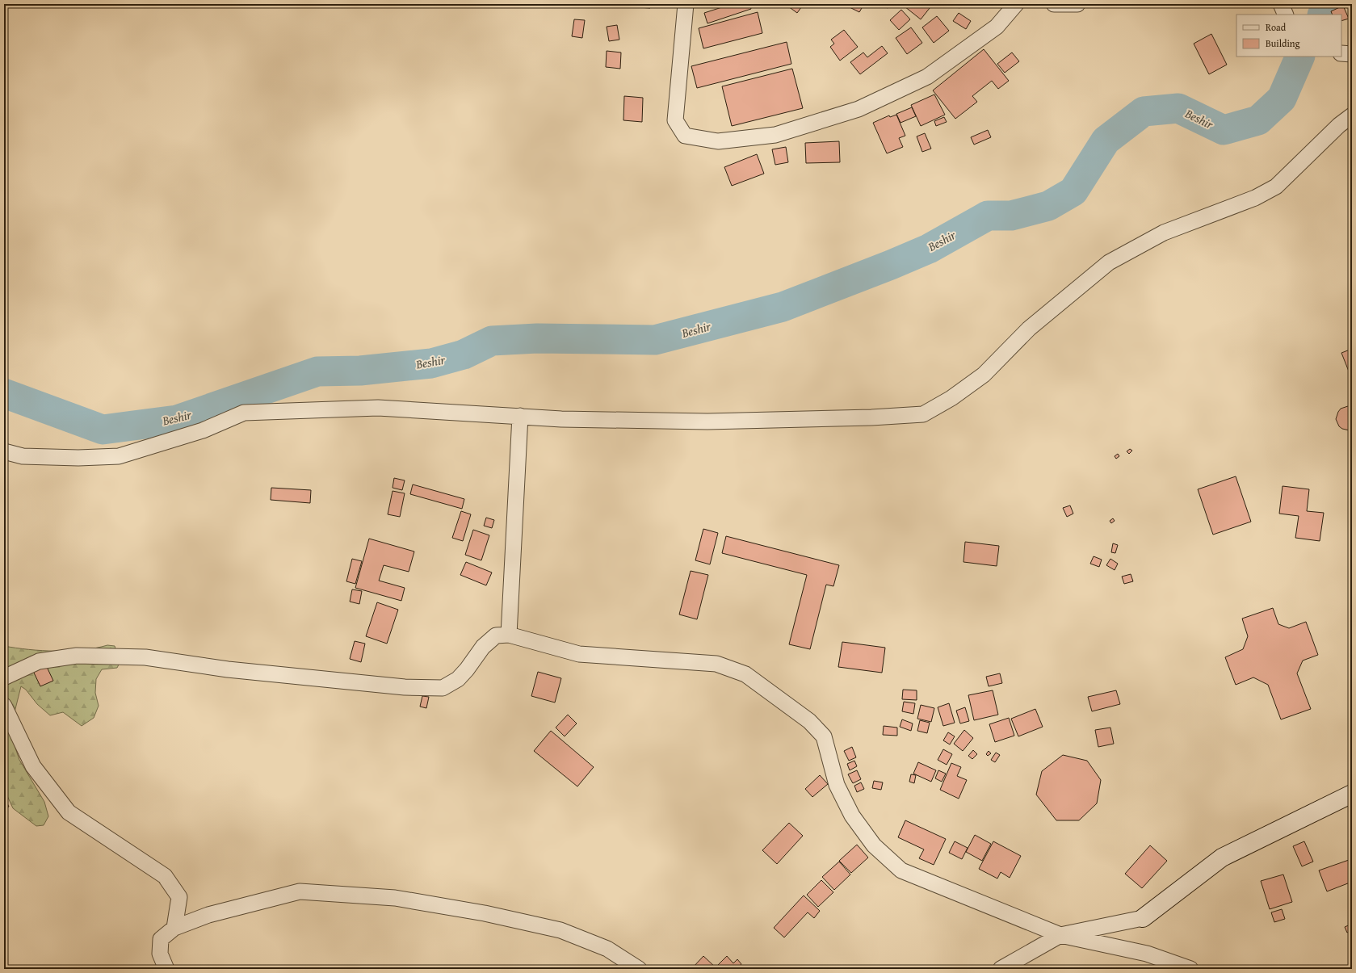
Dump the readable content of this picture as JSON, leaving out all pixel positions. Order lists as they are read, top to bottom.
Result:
{
  "water": ["Beshir"],
  "legend": ["Road", "Building"]
}
